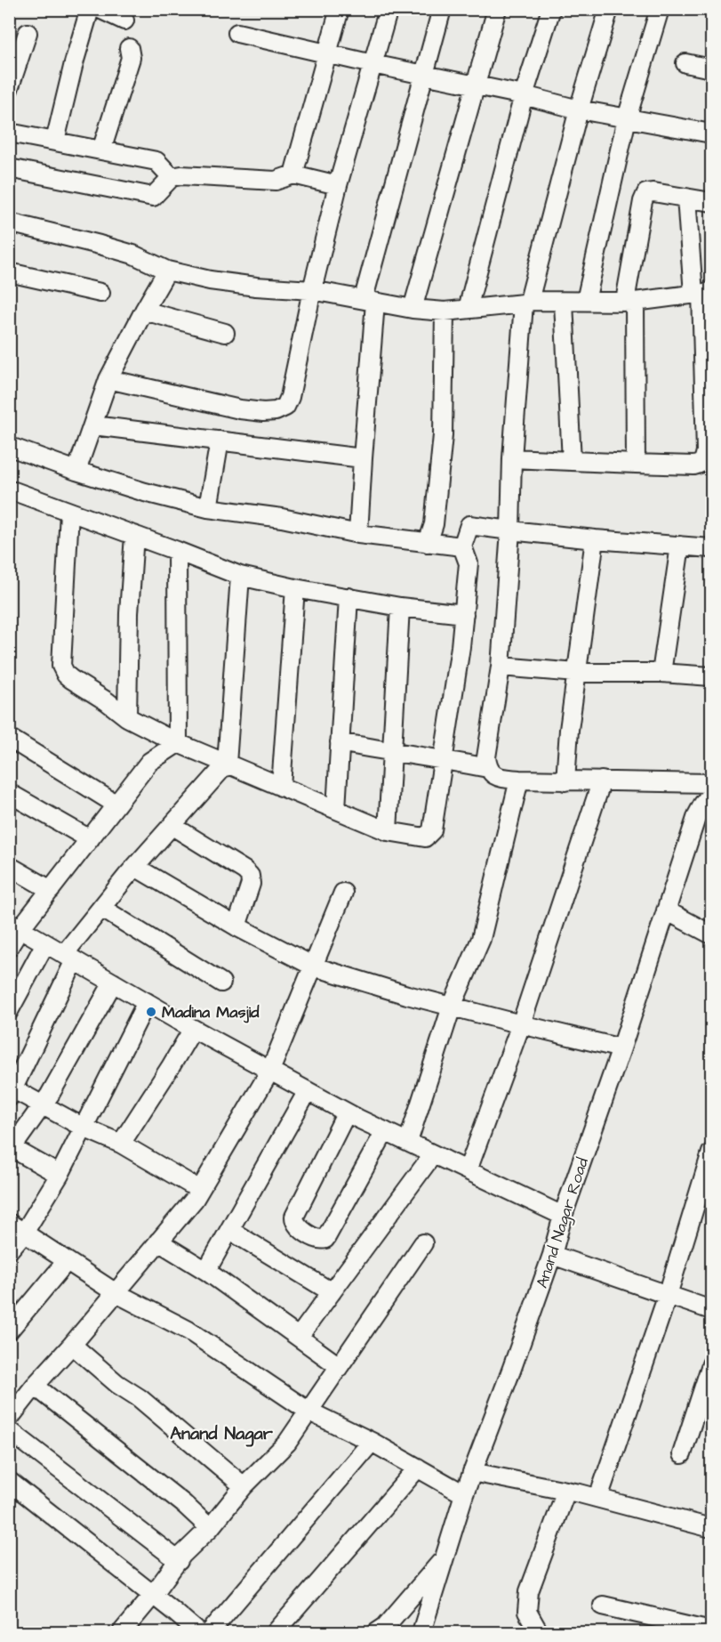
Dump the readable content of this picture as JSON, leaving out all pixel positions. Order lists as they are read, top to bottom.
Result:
{
  "streets": {
    "street": ["Anand Nagar Road"]
  },
  "districts": ["Anand Nagar"],
  "places": ["Madina Masjid"]
}
